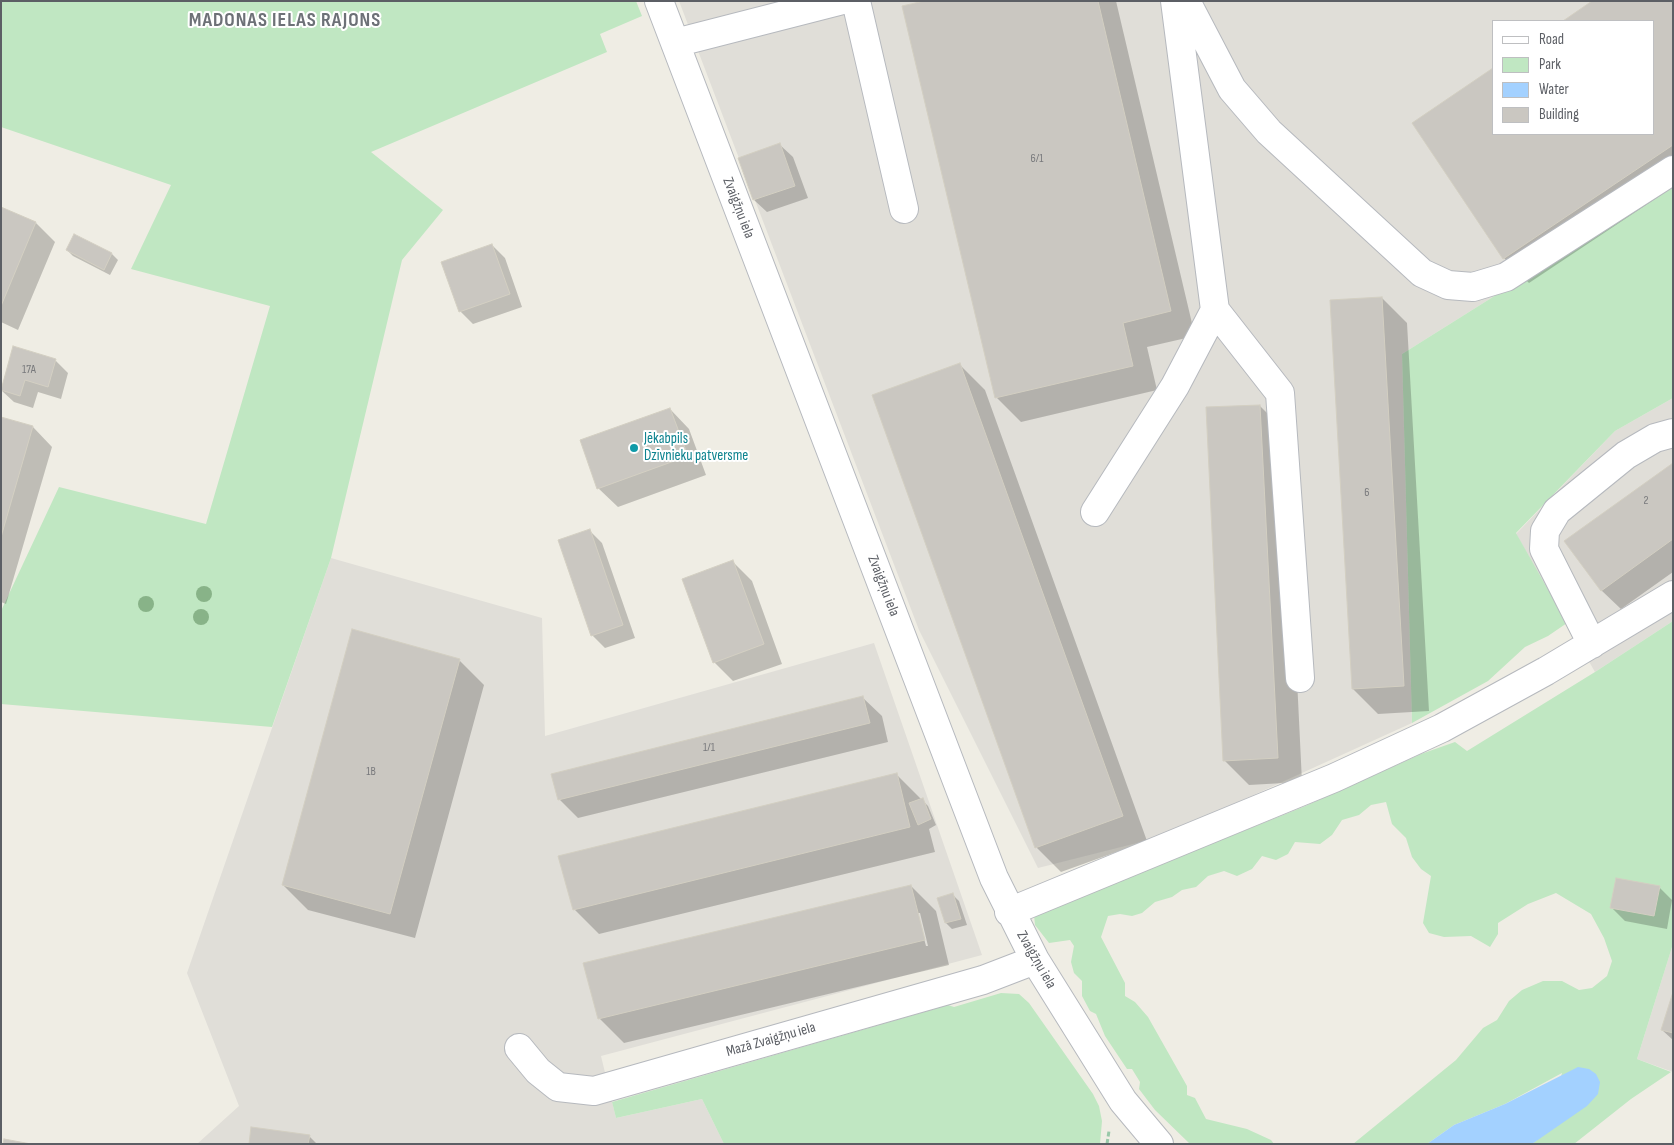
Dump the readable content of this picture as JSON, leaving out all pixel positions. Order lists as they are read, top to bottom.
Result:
{
  "streets": {
    "street": ["Zvaigžņu iela", "Mazā Zvaigžņu iela"]
  },
  "crossings": [
    ["Zvaigžņu iela", "Mazā Zvaigžņu iela"]
  ],
  "districts": ["MADONAS IELAS RAJONS"],
  "places": ["Jēkabpils Dzīvnieku patversme"],
  "house_numbers": [
    "6/1",
    "17A",
    "6",
    "2",
    "1/1",
    "1B"
  ],
  "legend": [
    "Road",
    "Park",
    "Water",
    "Building"
  ]
}
